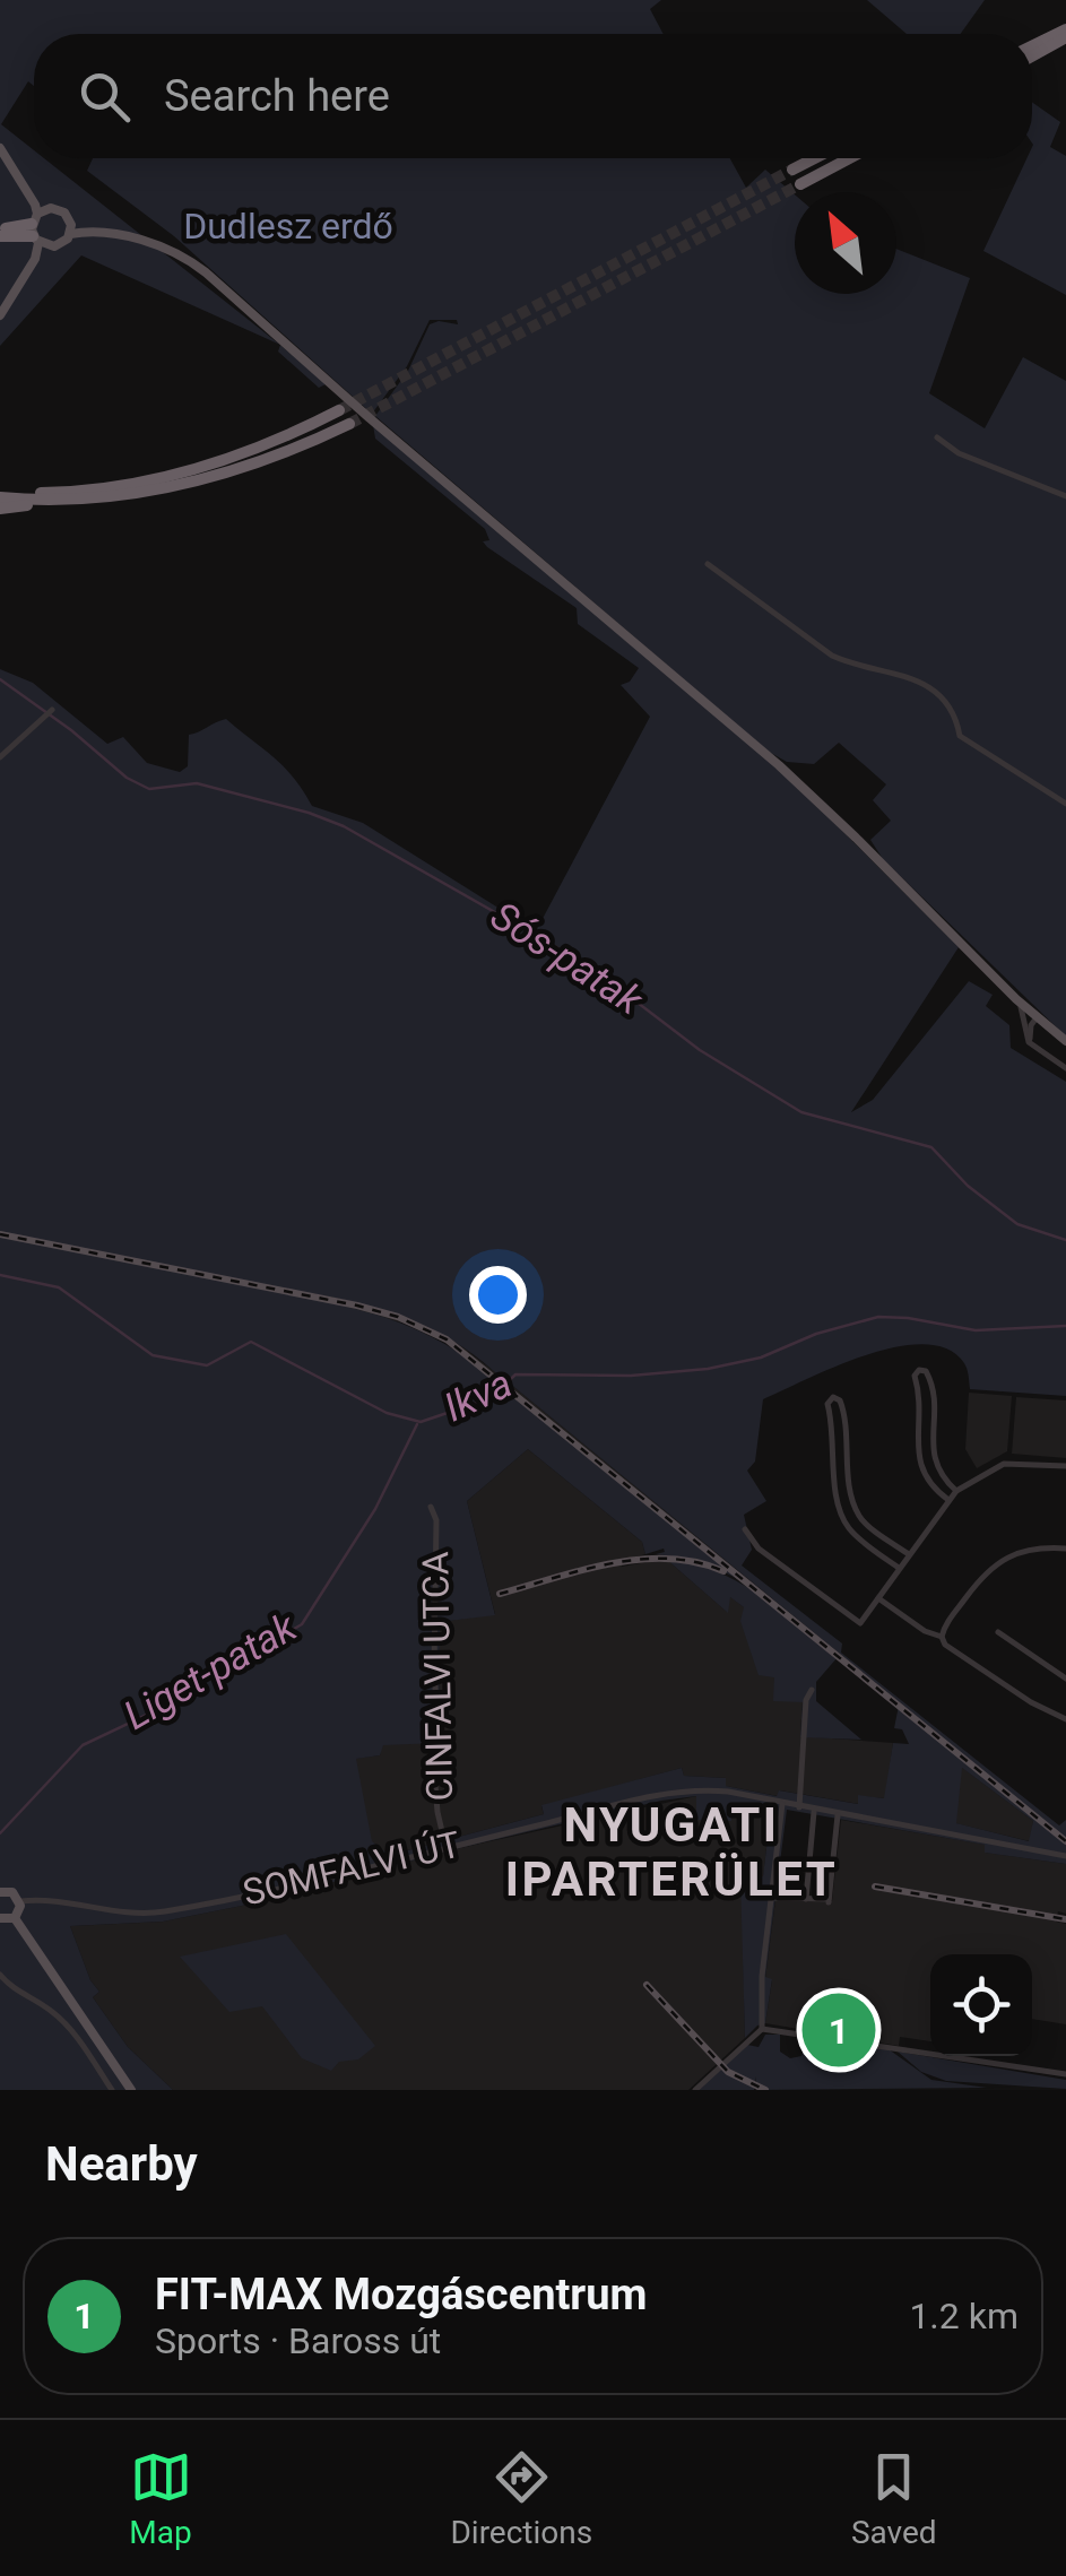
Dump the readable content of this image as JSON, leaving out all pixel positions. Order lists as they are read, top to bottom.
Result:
{
  "streets": {
    "street": ["CINFALVI UTCA", "SOMFALVI ÚT"]
  },
  "crossings": [
    ["CINFALVI UTCA", "SOMFALVI ÚT"]
  ],
  "districts": ["NYUGATI IPARTERÜLET"],
  "water": ["Sós-patak", "Ikva", "Liget-patak"],
  "parks": ["Dudlesz erdő"],
  "north": "top left",
  "page": {
    "search": "Search here",
    "pins": "1",
    "heading": "Nearby",
    "list": [
      {
        "mark": "1",
        "name": "FIT-MAX Mozgáscentrum",
        "note": "Sports · Baross út",
        "value": "1.2 km"
      }
    ],
    "nav": ["Map", "Directions", "Saved"]
  }
}
